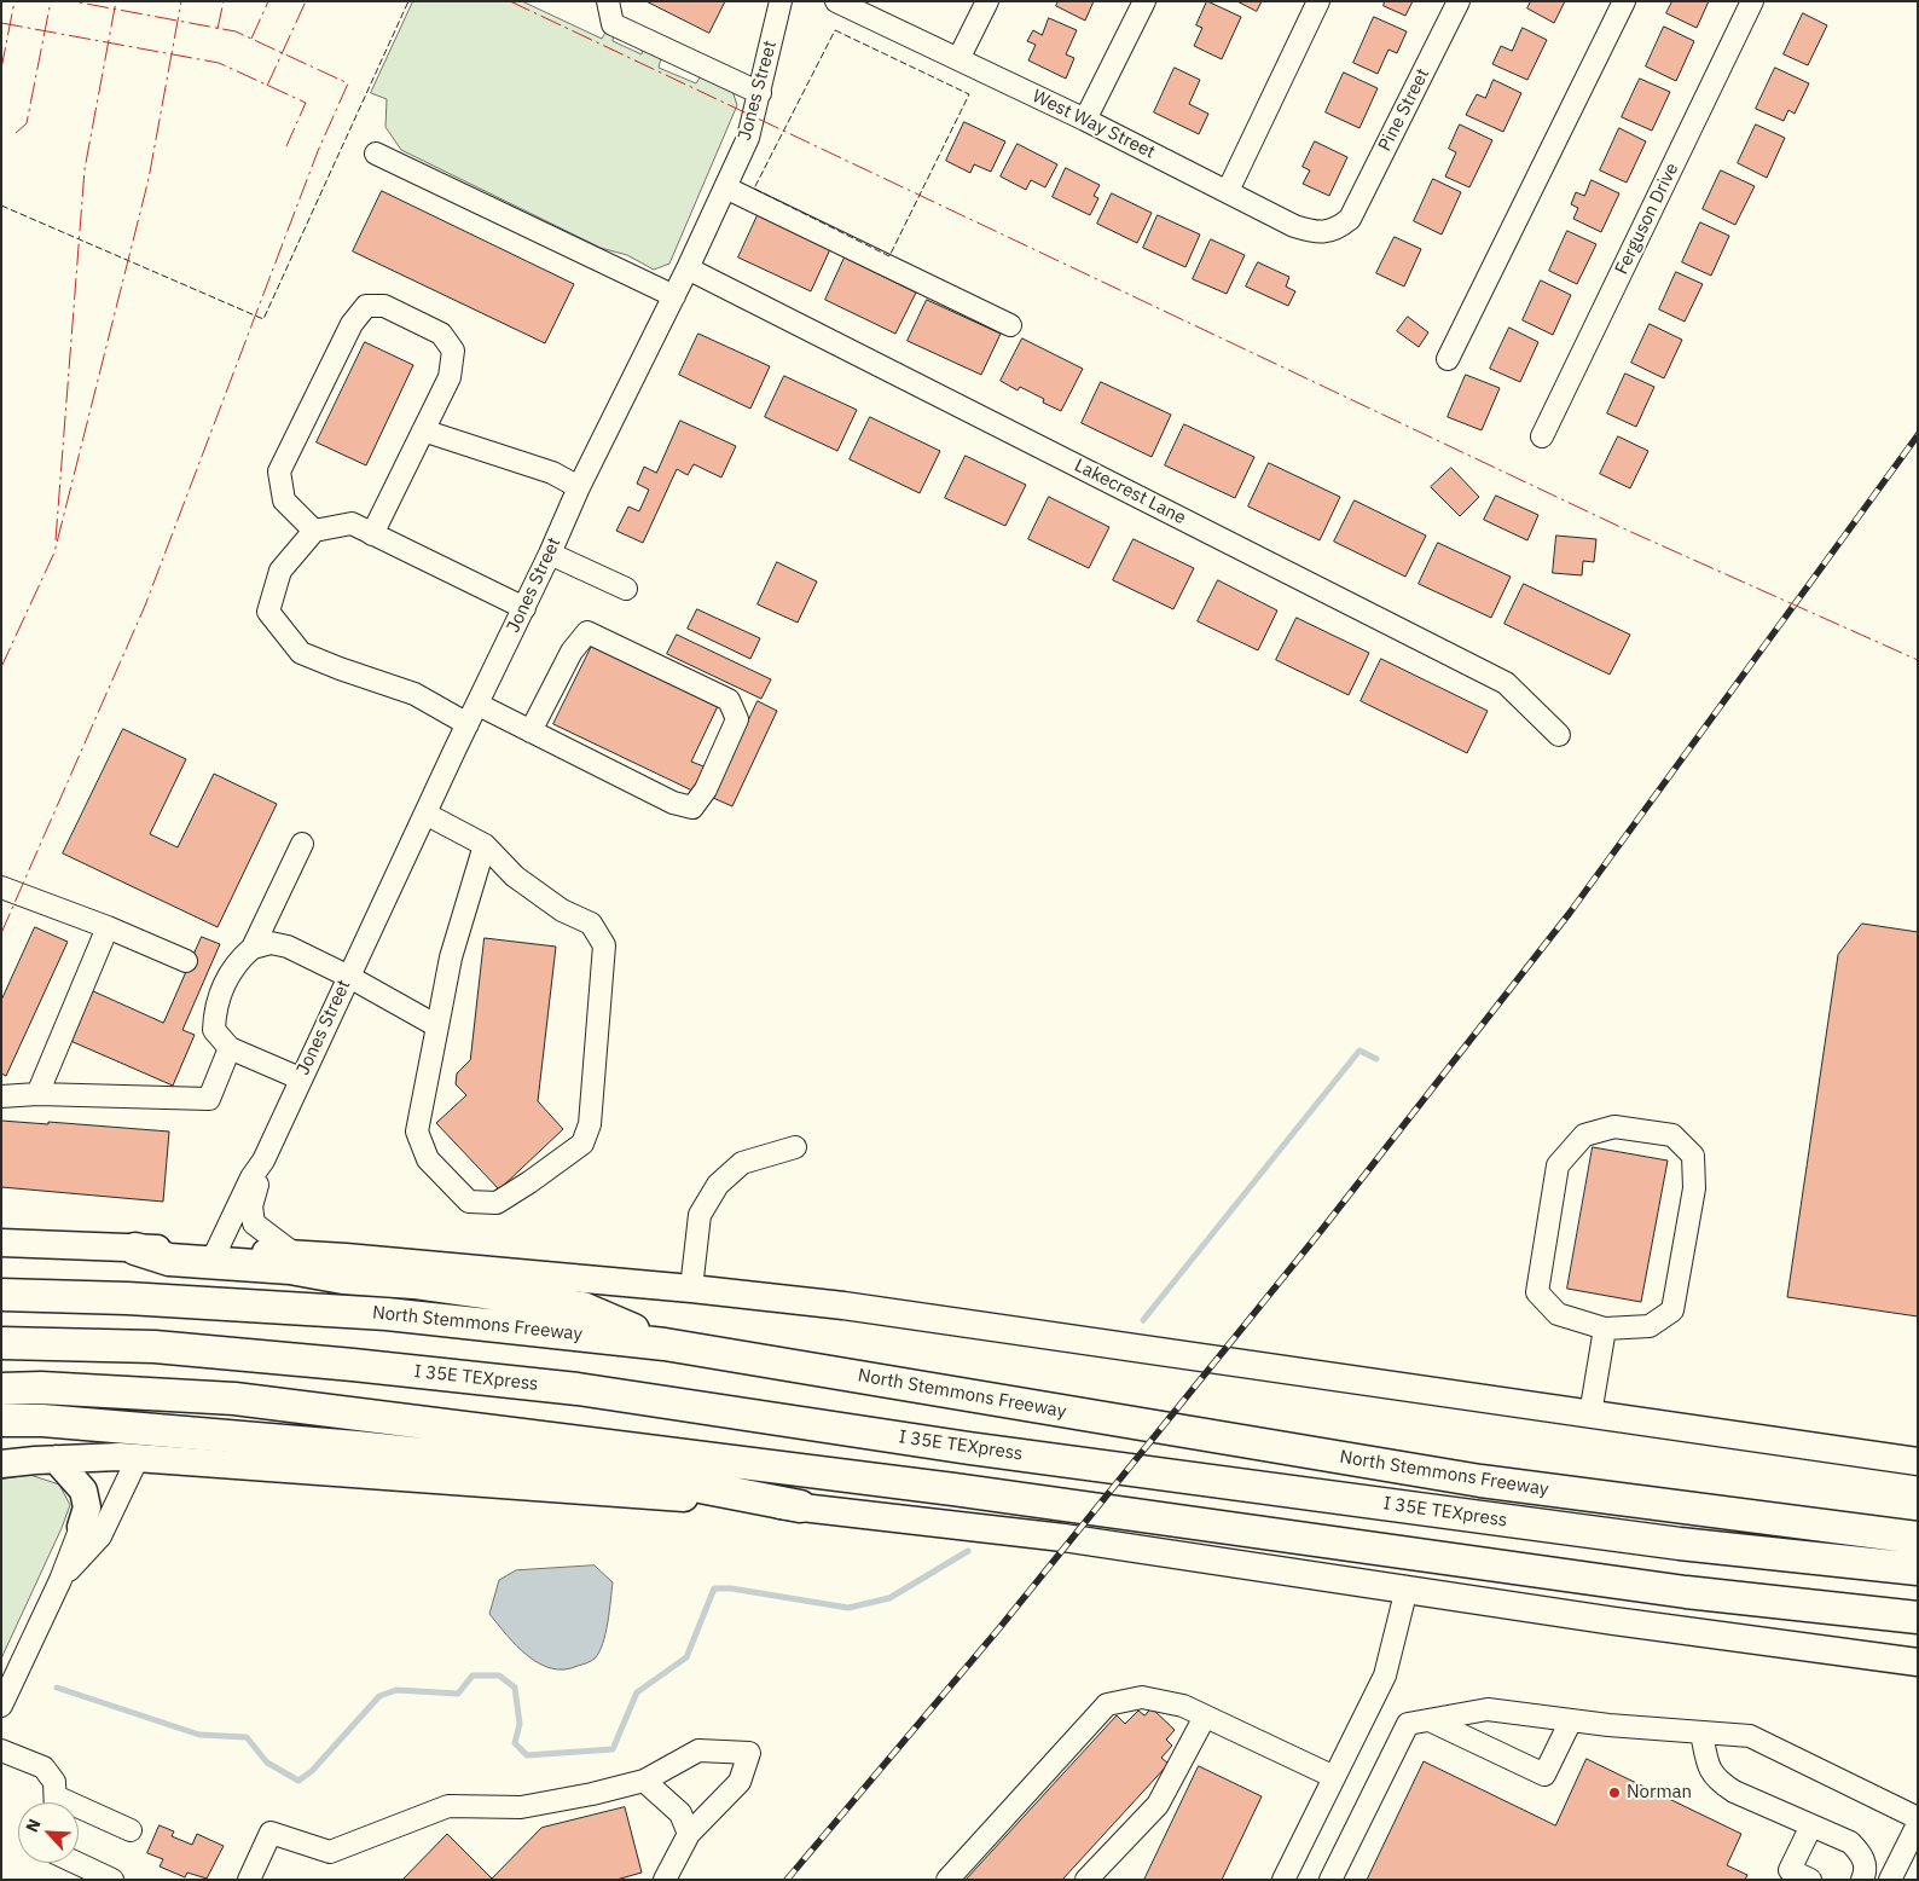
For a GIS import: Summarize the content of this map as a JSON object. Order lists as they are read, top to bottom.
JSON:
{
  "streets": {
    "highway": ["North Stemmons Freeway", "I 35E TEXpress"],
    "street": [
      "Jones Street",
      "Pine Street",
      "West Way Street",
      "Ferguson Drive",
      "Lakecrest Lane"
    ]
  },
  "crossings": [
    ["Jones Street", "Lakecrest Lane"],
    ["Pine Street", "West Way Street"]
  ],
  "places": ["Norman"],
  "north": "top left"
}
